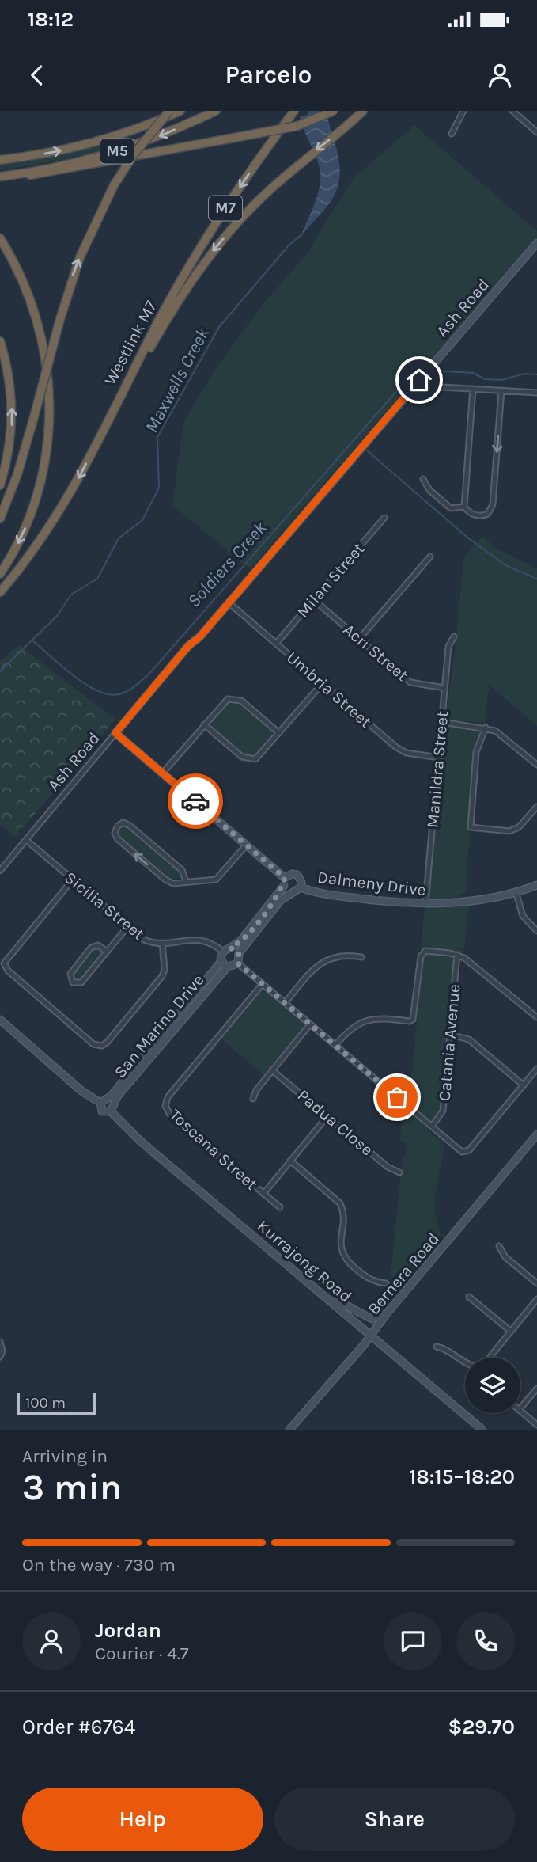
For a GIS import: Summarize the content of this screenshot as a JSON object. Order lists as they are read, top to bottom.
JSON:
{
  "streets": {
    "highway": ["M5", "M7", "Westlink M7"],
    "street": [
      "Ash Road",
      "Milan Street",
      "Acri Street",
      "Umbria Street",
      "Manildra Street",
      "Dalmeny Drive",
      "Sicilia Street",
      "San Marino Drive",
      "Catania Avenue",
      "Padua Close",
      "Toscana Street",
      "Kurrajong Road",
      "Bernera Road"
    ]
  },
  "crossings": [
    ["Ash Road", "Umbria Street"],
    ["Ash Road", "Sicilia Street"],
    ["Milan Street", "Acri Street"],
    ["Milan Street", "Umbria Street"],
    ["Acri Street", "Manildra Street"],
    ["Umbria Street", "Manildra Street"],
    ["Manildra Street", "Dalmeny Drive"],
    ["Sicilia Street", "San Marino Drive"],
    ["San Marino Drive", "Kurrajong Road"],
    ["Kurrajong Road", "Bernera Road"]
  ],
  "water": ["Maxwells Creek", "Soldiers Creek"],
  "scale_bar": "100 m",
  "page": {
    "status": "18:12",
    "header": "Parcelo",
    "scale": "100 m",
    "heading": ["3 min", "Arriving in", "18:15–18:20"],
    "panel": [
      "Jordan",
      "Courier · 4.7",
      "Order #6764",
      "$29.70"
    ],
    "bar": "On the way · 730 m",
    "buttons": ["Help", "Share"]
  }
}
